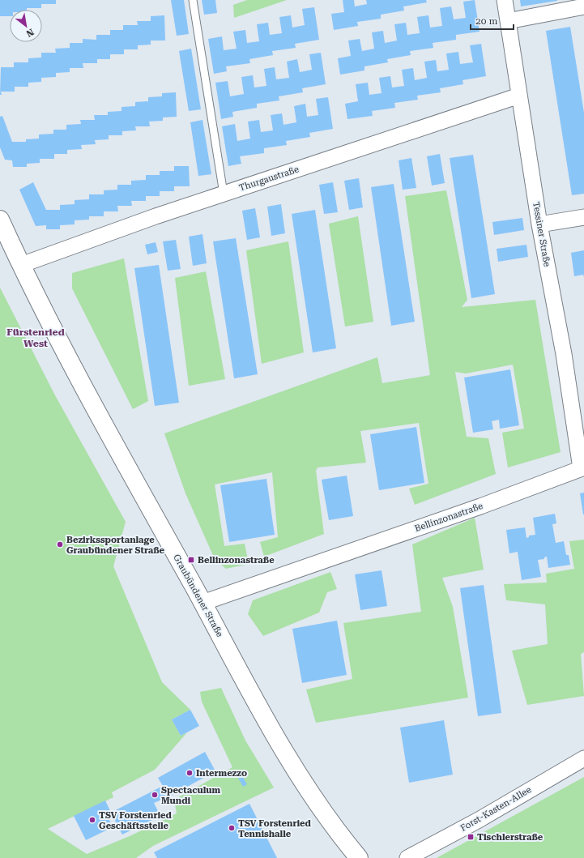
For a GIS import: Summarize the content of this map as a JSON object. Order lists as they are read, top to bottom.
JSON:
{
  "streets": {
    "street": [
      "Thurgaustraße",
      "Tessiner Straße",
      "Bellinzonastraße",
      "Graubündener Straße",
      "Forst-Kasten-Allee"
    ]
  },
  "crossings": [
    ["Thurgaustraße", "Tessiner Straße"],
    ["Thurgaustraße", "Graubündener Straße"],
    ["Tessiner Straße", "Bellinzonastraße"],
    ["Bellinzonastraße", "Graubündener Straße"]
  ],
  "districts": ["Fürstenried West"],
  "places": {
    "other": [
      "Bezirkssportanlage Graubündener Straße",
      "Intermezzo",
      "Spectaculum Mundi",
      "TSV Forstenried Geschäftsstelle",
      "TSV Forstenried Tennishalle"
    ],
    "transit": ["Bellinzonastraße", "Tischlerstraße"]
  },
  "scale_bar": "20 m",
  "north": "bottom right"
}
